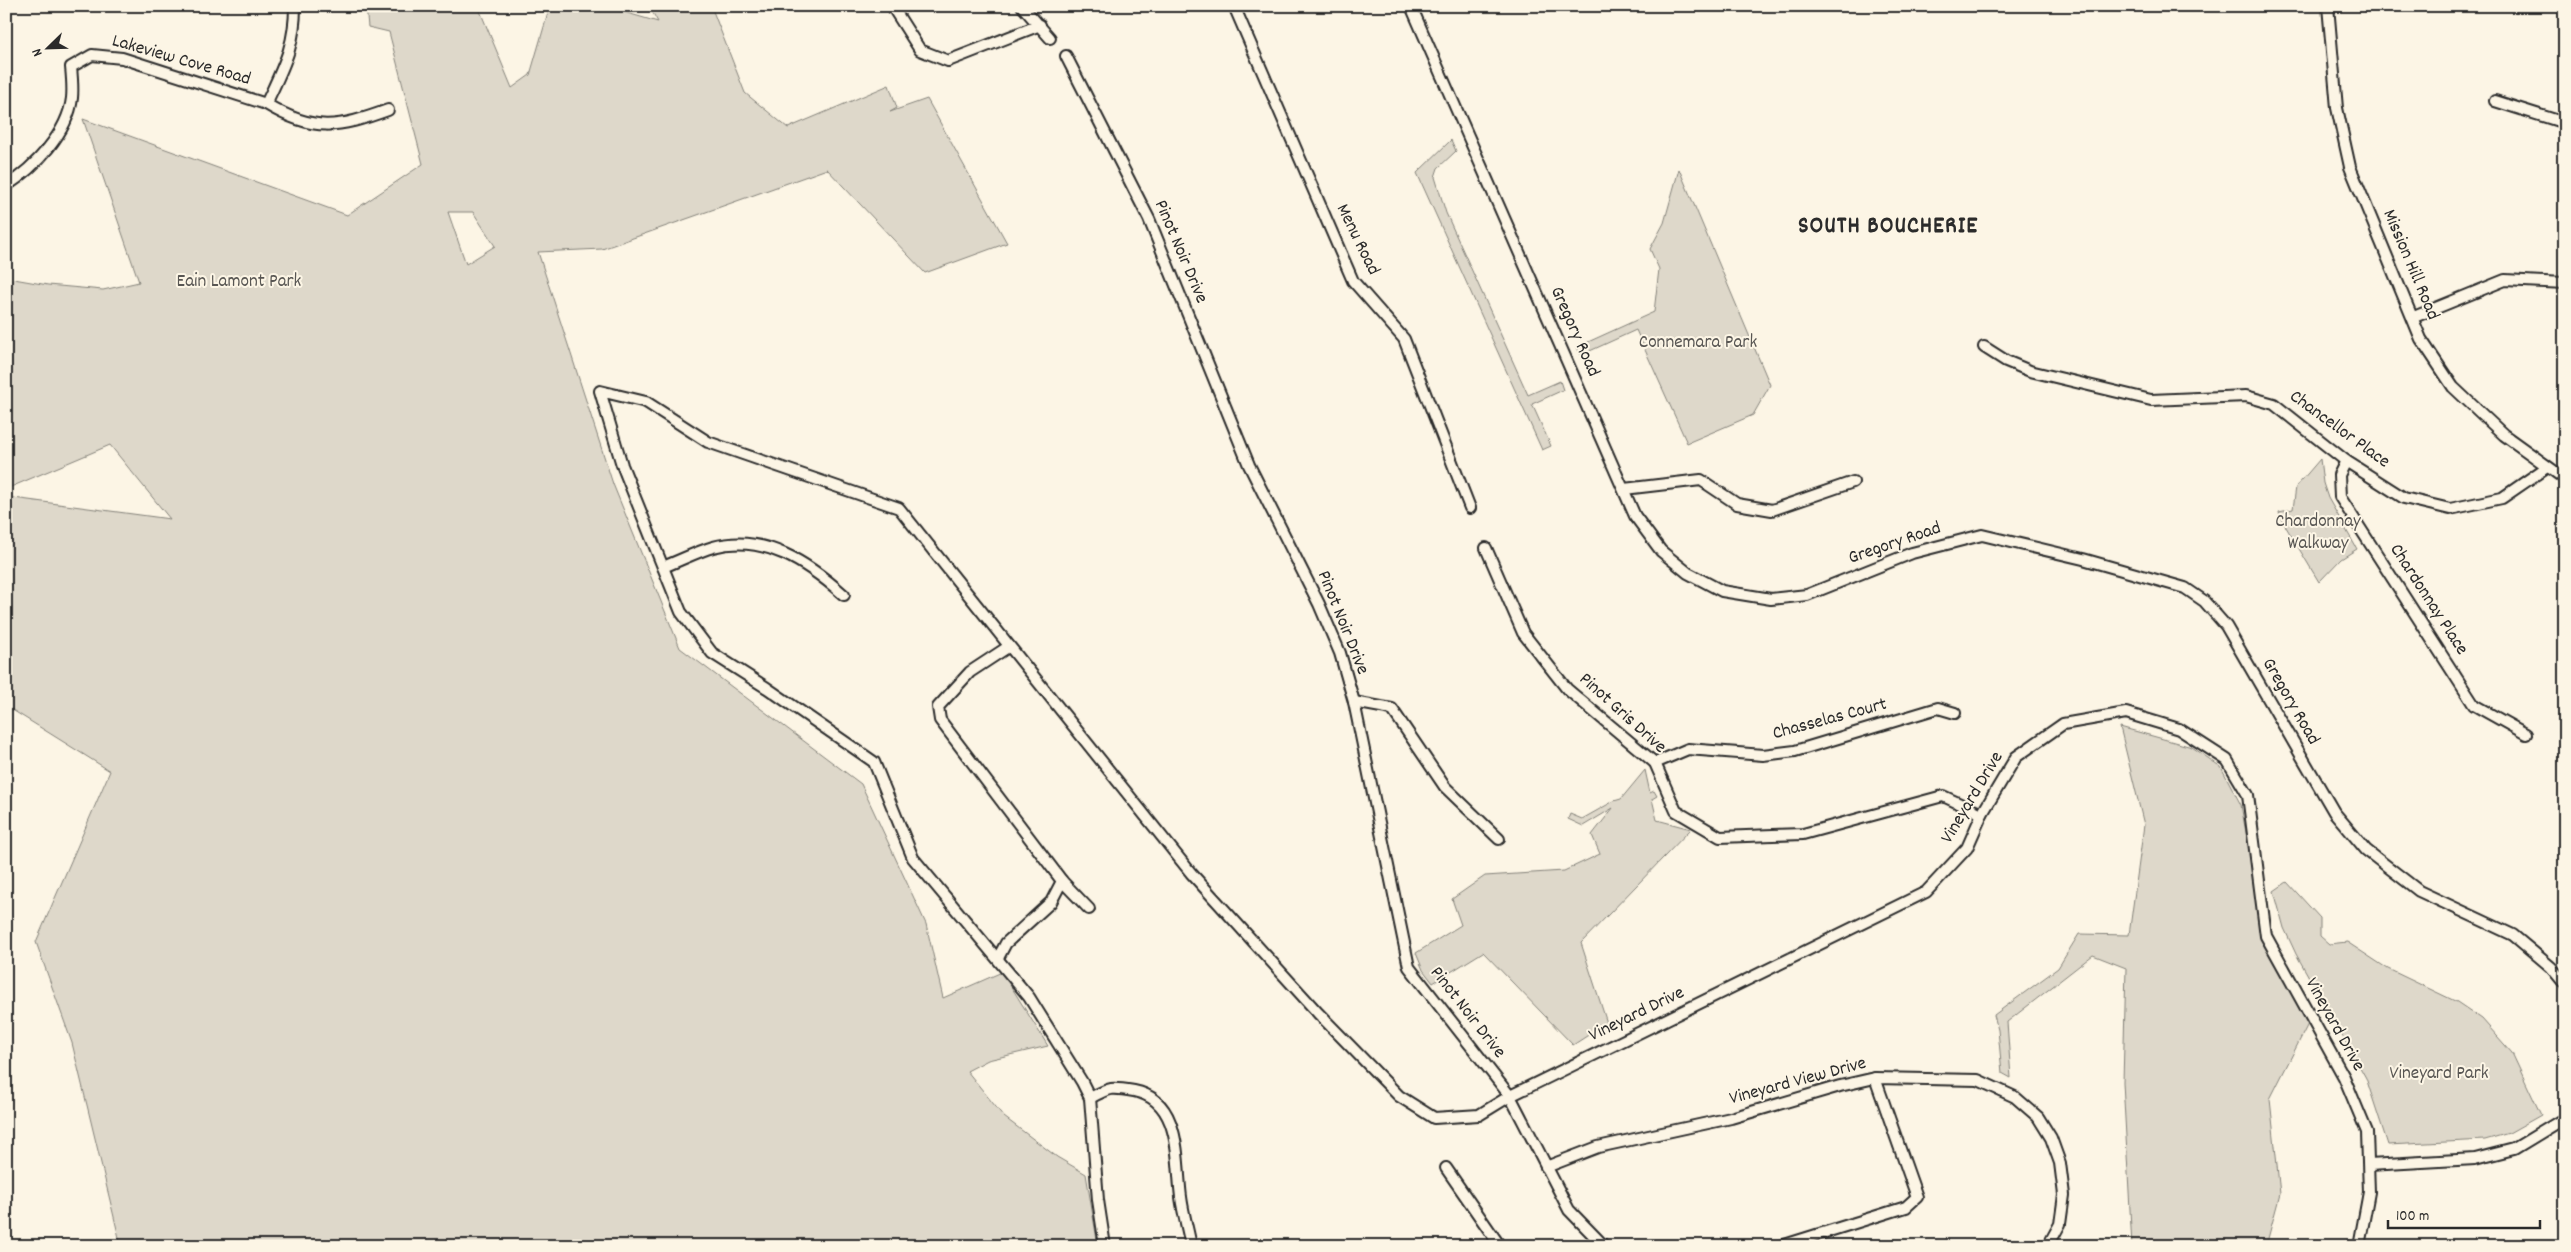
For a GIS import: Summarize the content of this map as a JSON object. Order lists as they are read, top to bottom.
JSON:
{
  "streets": {
    "street": [
      "Lakeview Cove Road",
      "Menu Road",
      "Pinot Noir Drive",
      "Mission Hill Road",
      "Gregory Road",
      "Chancellor Place",
      "Chardonnay Place",
      "Pinot Gris Drive",
      "Chasselas Court",
      "Vineyard Drive",
      "Vineyard View Drive"
    ]
  },
  "crossings": [
    ["Pinot Noir Drive", "Vineyard Drive"],
    ["Pinot Noir Drive", "Vineyard View Drive"],
    ["Mission Hill Road", "Chancellor Place"],
    ["Chancellor Place", "Chardonnay Place"],
    ["Pinot Gris Drive", "Chasselas Court"],
    ["Pinot Gris Drive", "Vineyard Drive"]
  ],
  "districts": ["SOUTH BOUCHERIE"],
  "parks": [
    "Eain Lamont Park",
    "Connemara Park",
    "Chardonnay Walkway",
    "Vineyard Park"
  ],
  "scale_bar": "100 m",
  "north": "bottom left"
}
